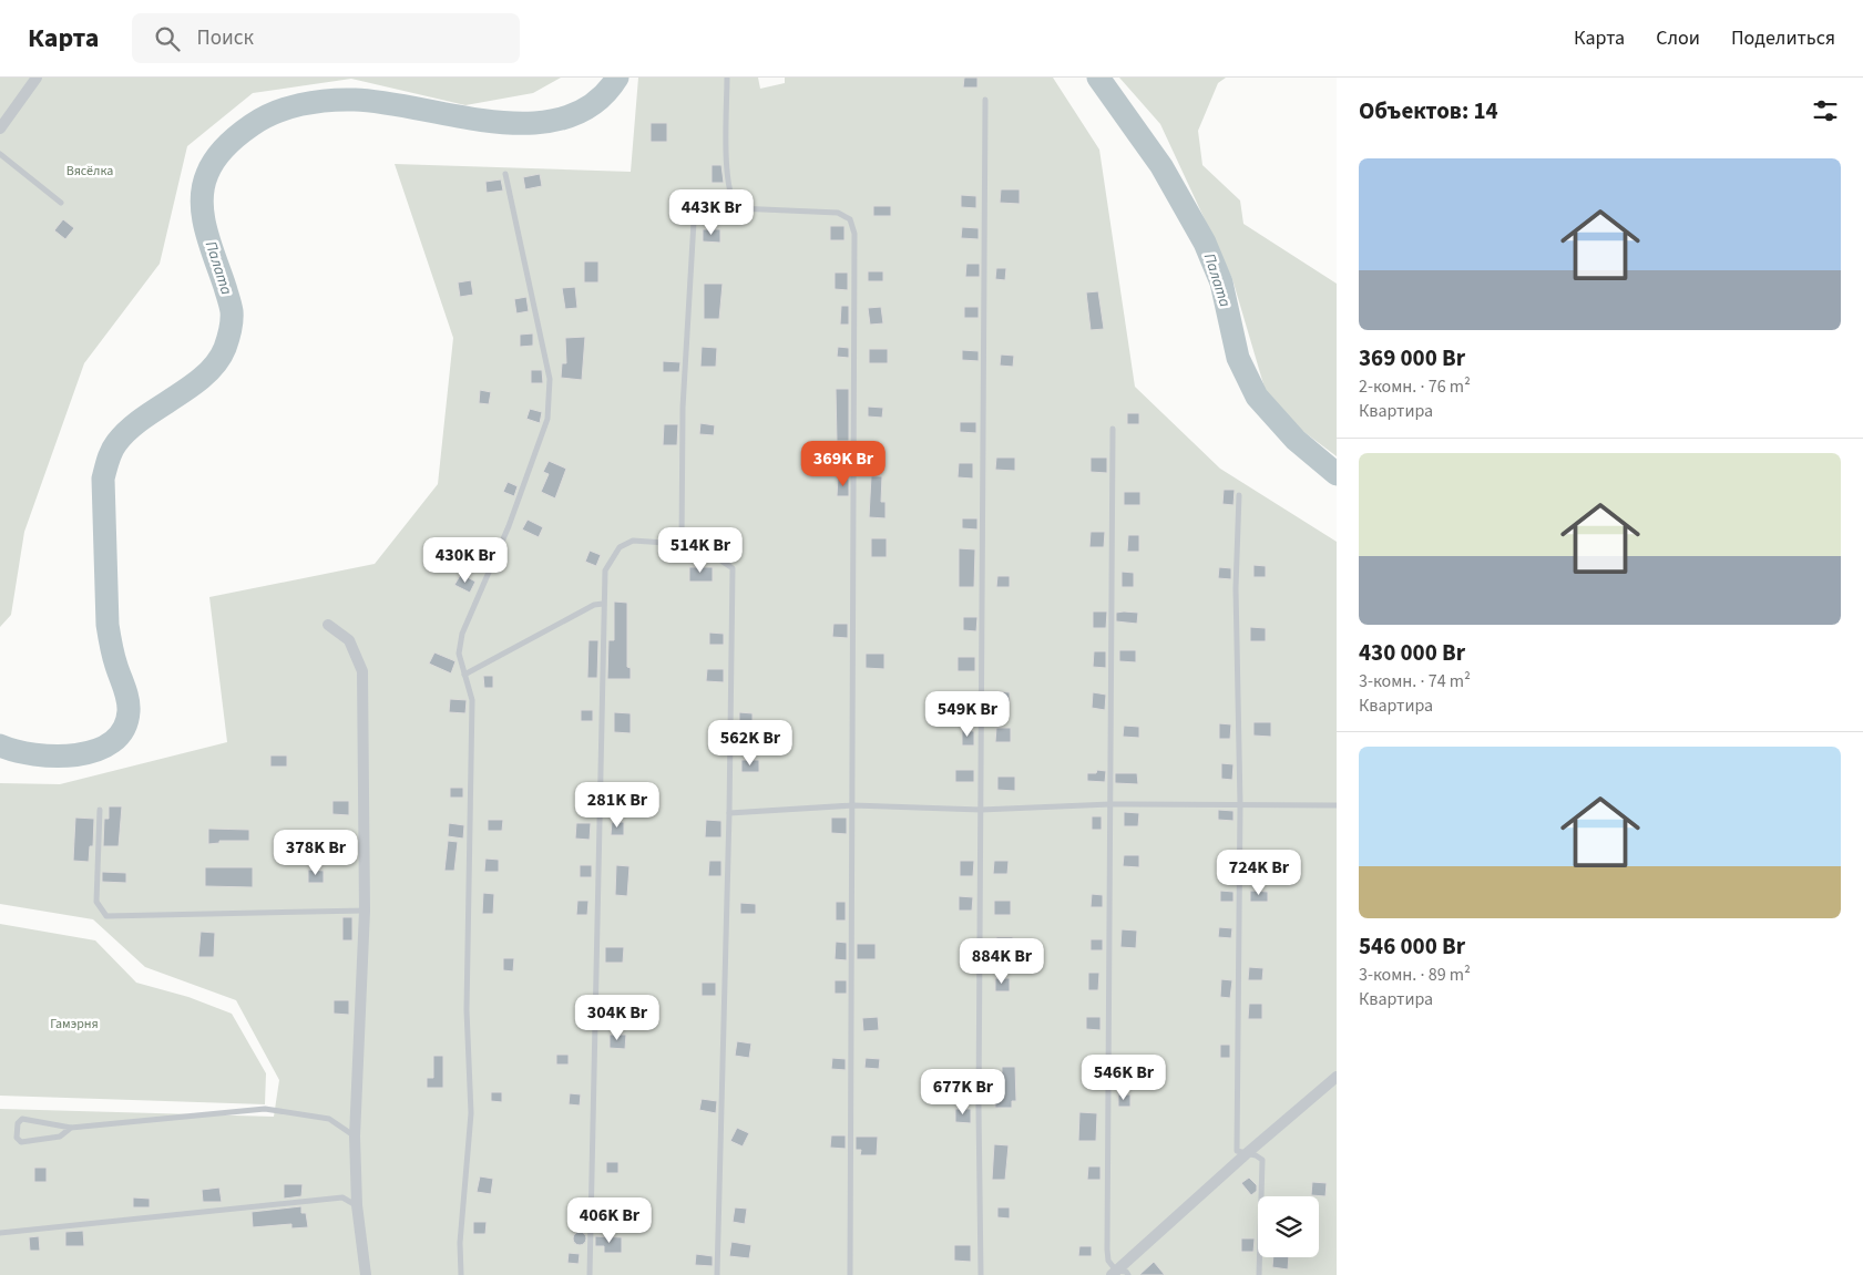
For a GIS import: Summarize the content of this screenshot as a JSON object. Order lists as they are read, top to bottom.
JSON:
{
  "water": ["Палата"],
  "parks": ["Вясёлка", "Гамэрня"],
  "page": {
    "header": "Карта",
    "search": "Поиск",
    "nav": ["Карта", "Слои", "Поделиться"],
    "heading": "Объектов: 14",
    "list": [
      {
        "name": "369 000 Br",
        "note": "2-комн. · 76 m² · Квартира"
      },
      {
        "name": "430 000 Br",
        "note": "3-комн. · 74 m² · Квартира"
      },
      {
        "name": "546 000 Br",
        "note": "3-комн. · 89 m² · Квартира"
      }
    ],
    "price": [
      "443K Br",
      "369K Br",
      "514K Br",
      "430K Br",
      "549K Br",
      "562K Br",
      "281K Br",
      "378K Br",
      "724K Br",
      "884K Br",
      "304K Br",
      "546K Br",
      "677K Br",
      "406K Br"
    ]
  }
}
